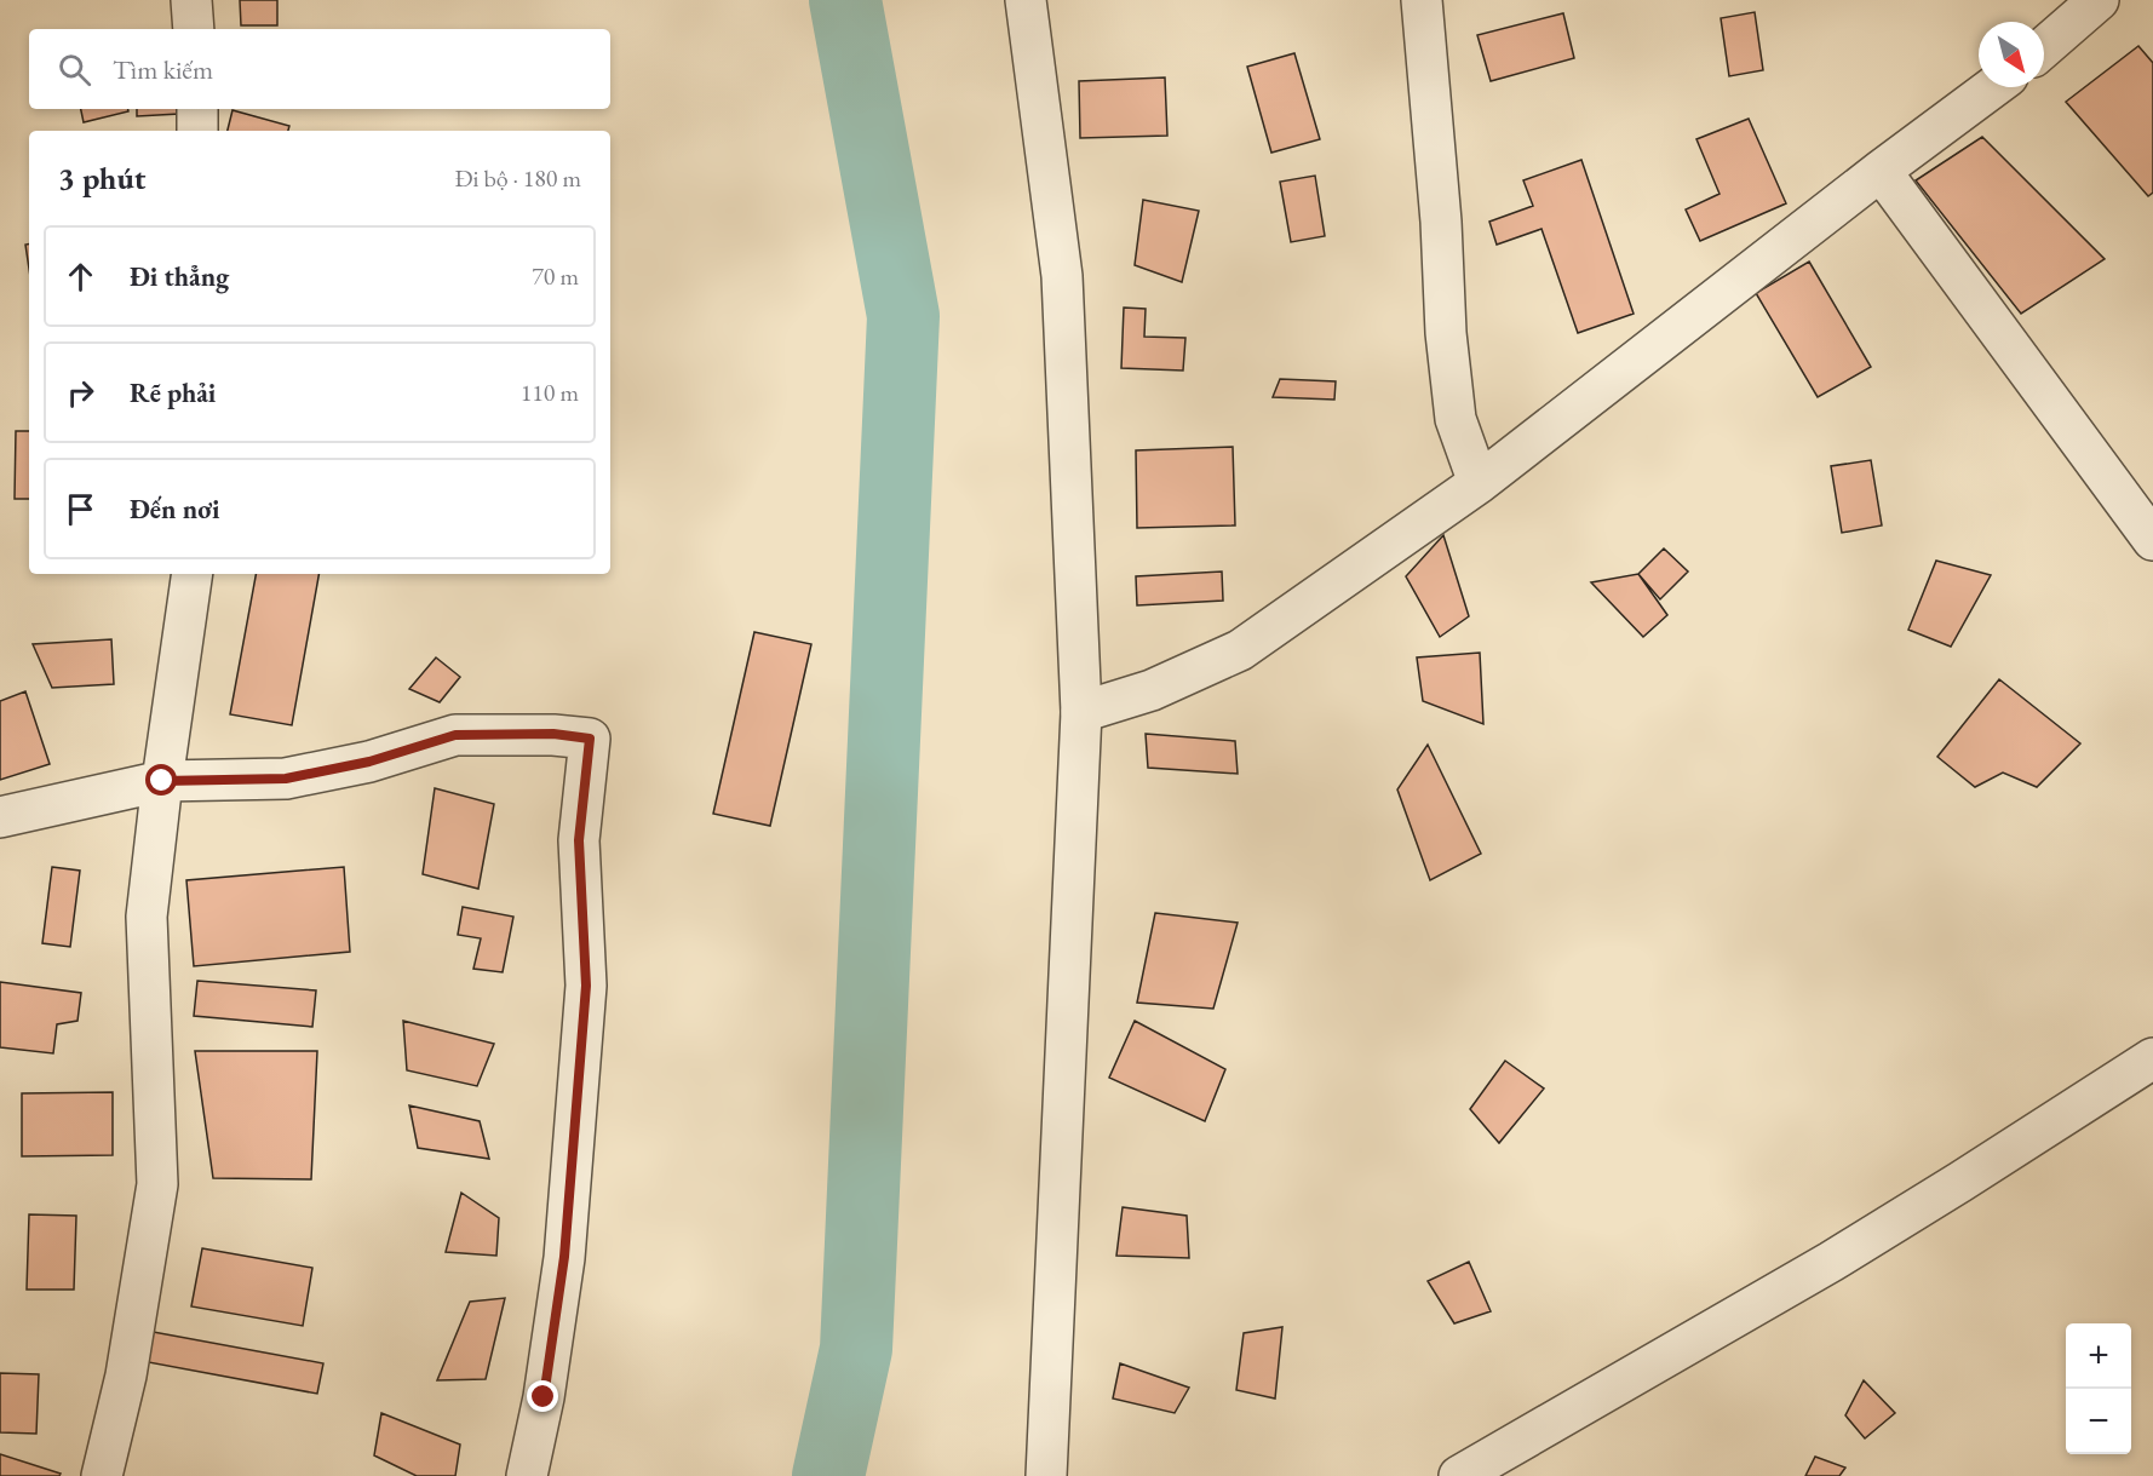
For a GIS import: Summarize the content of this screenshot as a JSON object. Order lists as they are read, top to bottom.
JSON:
{
  "north": "bottom right",
  "page": {
    "search": "Tìm kiếm",
    "heading": ["3 phút", "Đi bộ · 180 m"],
    "list": [
      ["Đi thẳng", "70 m"],
      ["Rẽ phải", "110 m"],
      "Đến nơi"
    ],
    "map_buttons": ["+", "−"]
  }
}
